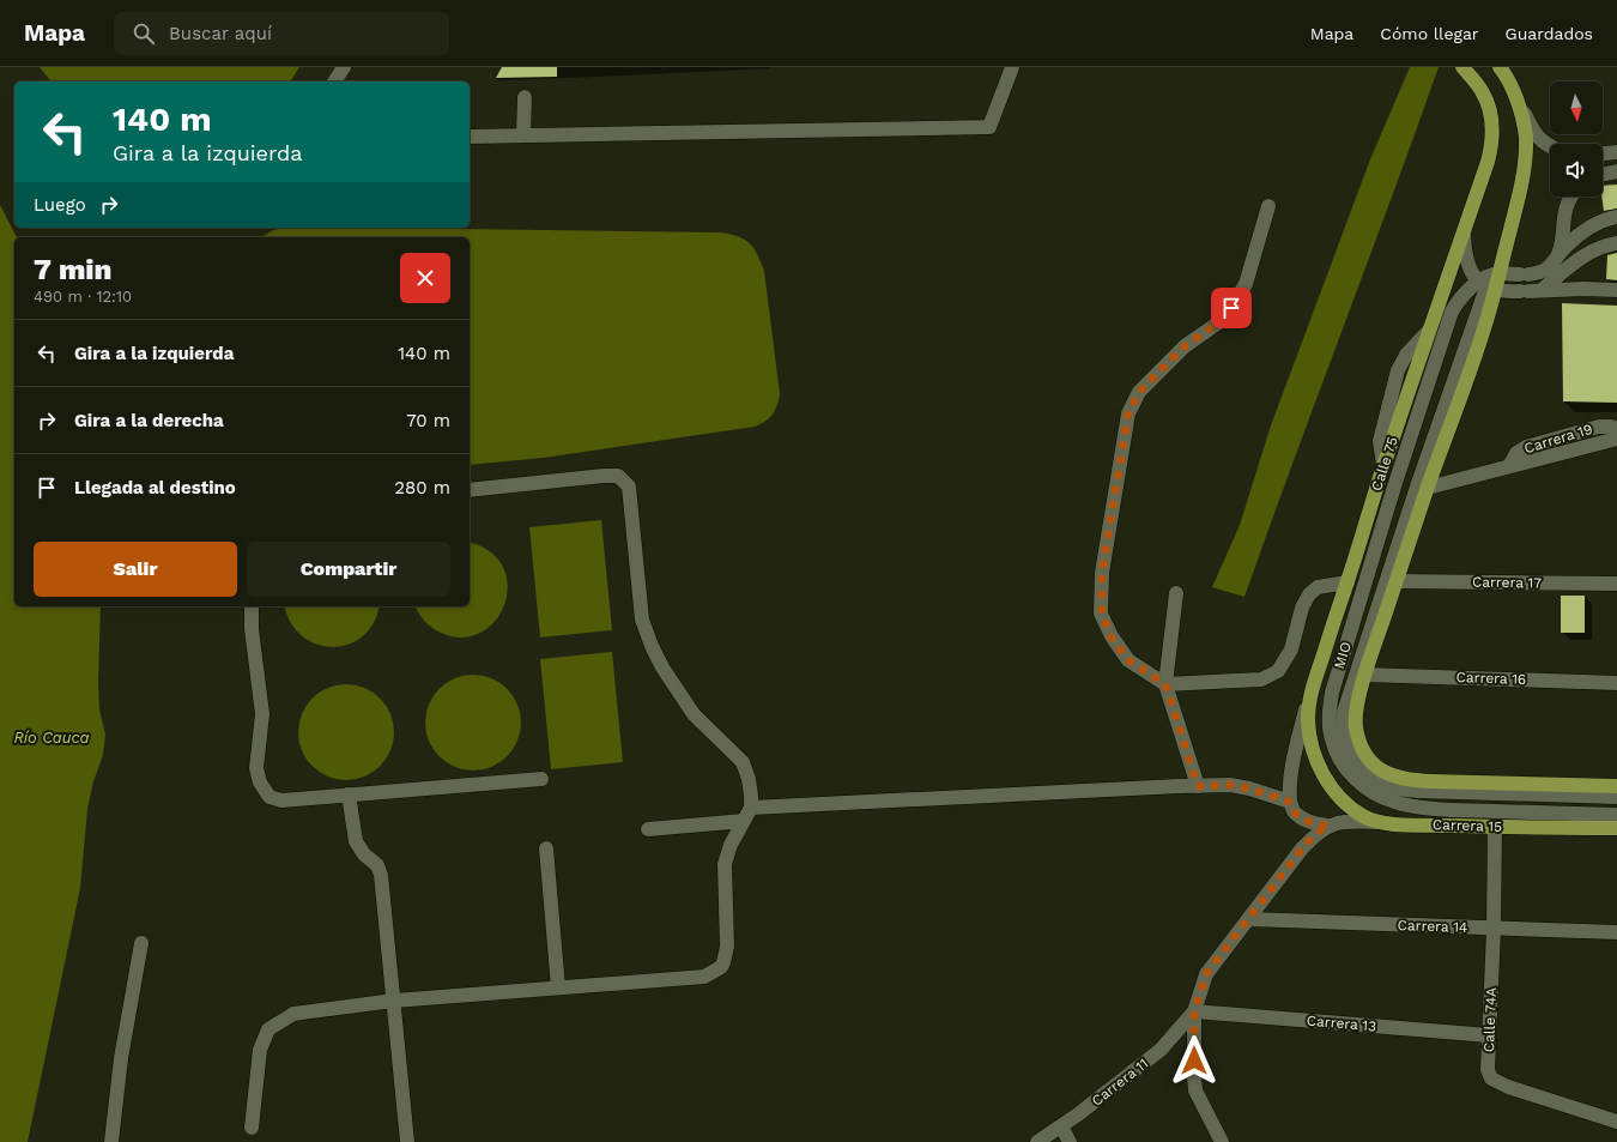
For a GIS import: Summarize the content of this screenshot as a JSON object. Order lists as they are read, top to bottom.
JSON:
{
  "streets": {
    "main road": ["Calle 75", "Carrera 15"],
    "street": [
      "Carrera 19",
      "Carrera 17",
      "MIO",
      "Carrera 16",
      "Carrera 14",
      "Calle 74A",
      "Carrera 13",
      "Carrera 11"
    ]
  },
  "crossings": [
    ["Calle 75", "Carrera 15"],
    ["Carrera 15", "Calle 74A"],
    ["Carrera 14", "Calle 74A"],
    ["Calle 74A", "Carrera 13"],
    ["Carrera 13", "Carrera 11"]
  ],
  "water": ["Río Cauca"],
  "north": "bottom",
  "page": {
    "header": "Mapa",
    "search": "Buscar aquí",
    "nav": ["Mapa", "Cómo llegar", "Guardados"],
    "turn": ["140 m", "Gira a la izquierda"],
    "then": "Luego",
    "heading": ["7 min", "490 m · 12:10"],
    "list": [
      {
        "name": "Gira a la izquierda",
        "value": "140 m"
      },
      {
        "name": "Gira a la derecha",
        "value": "70 m"
      },
      {
        "name": "Llegada al destino",
        "value": "280 m"
      }
    ],
    "buttons": ["Salir", "Compartir"]
  }
}
